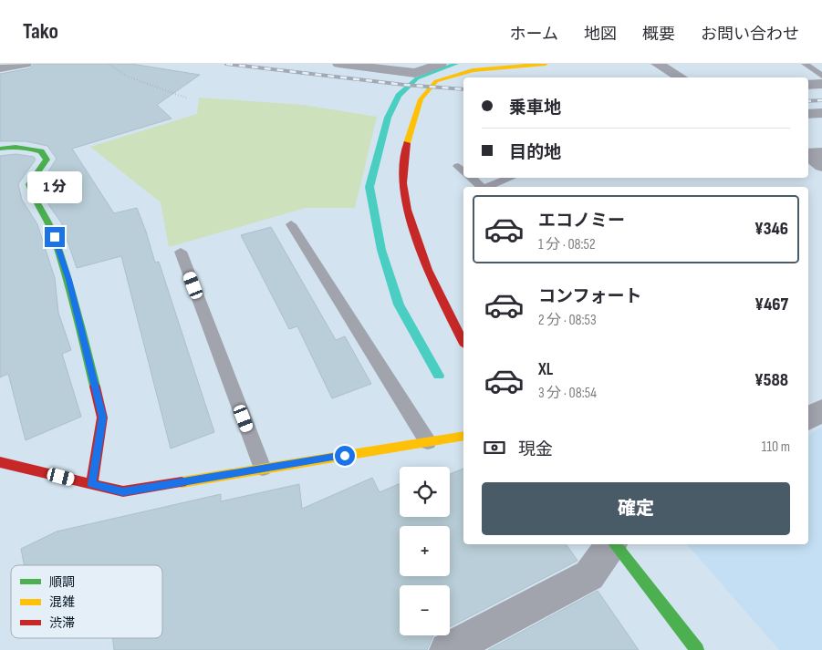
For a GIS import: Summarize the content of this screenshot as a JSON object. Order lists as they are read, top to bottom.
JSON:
{
  "legend": ["順調", "混雑", "渋滞"],
  "page": {
    "header": "Tako",
    "nav": [
      "ホーム",
      "地図",
      "概要",
      "お問い合わせ"
    ],
    "banner": ["乗車地", "目的地"],
    "bubble": "1 分",
    "list": [
      {
        "name": "エコノミー",
        "note": "1 分 · 08:52",
        "value": "¥346"
      },
      {
        "name": "コンフォート",
        "note": "2 分 · 08:53",
        "value": "¥467"
      },
      {
        "name": "XL",
        "note": "3 分 · 08:54",
        "value": "¥588"
      }
    ],
    "pay": ["現金", "110 m"],
    "map_buttons": ["+", "−"],
    "buttons": "確定"
  }
}
